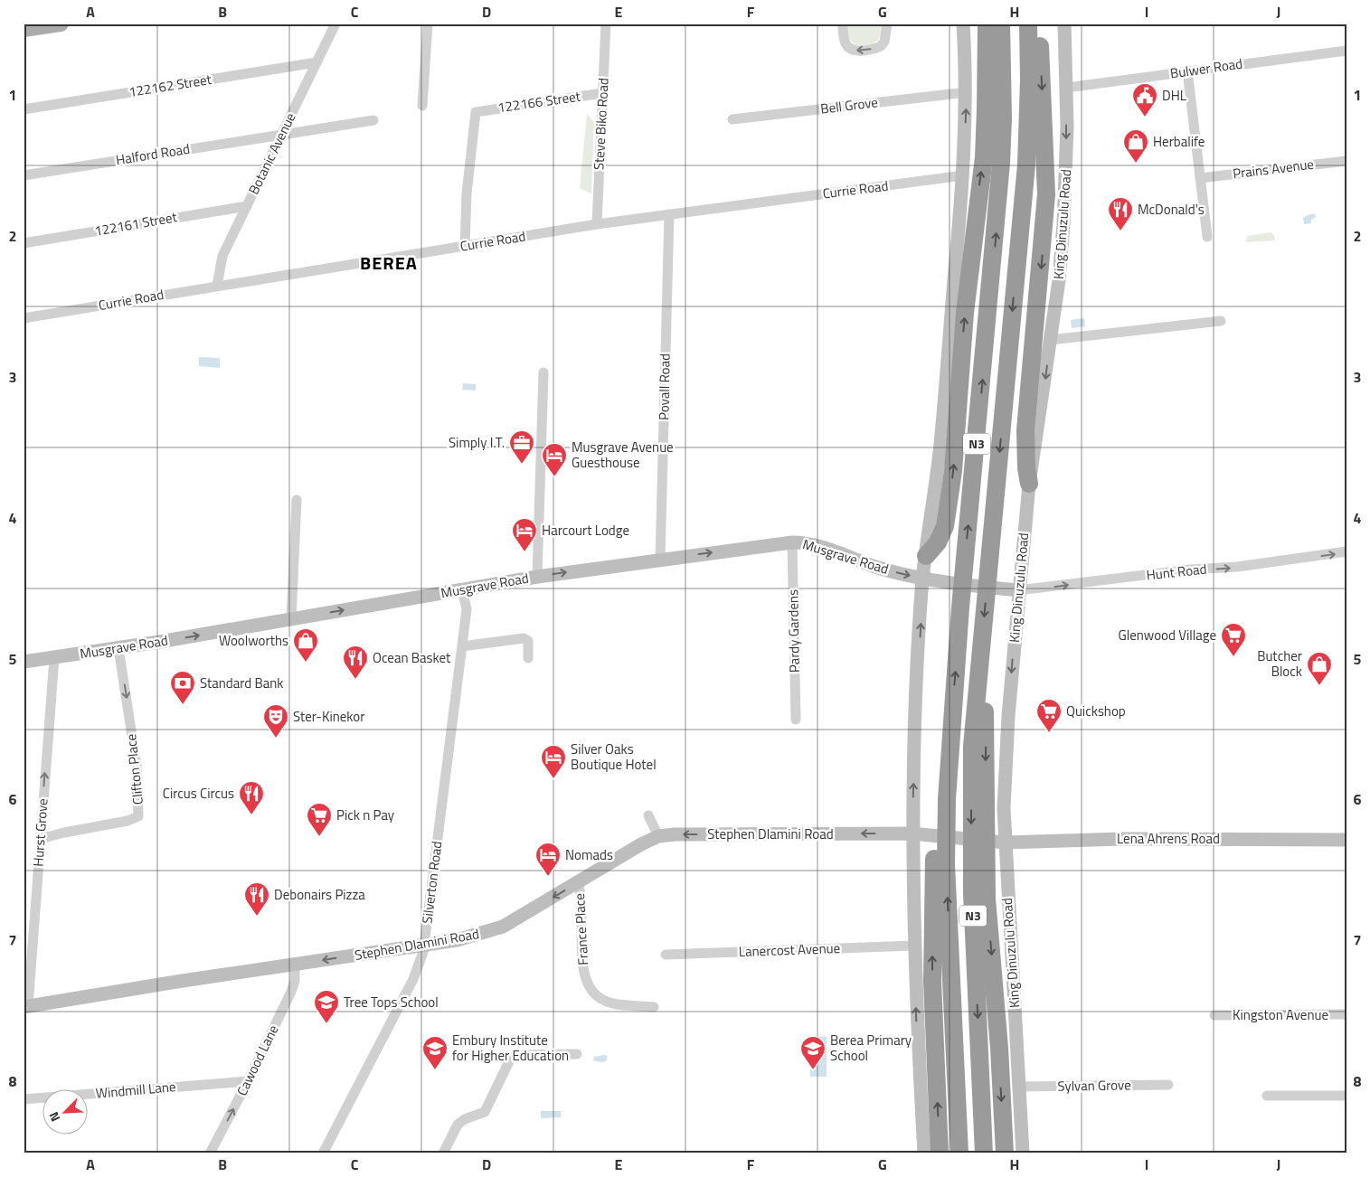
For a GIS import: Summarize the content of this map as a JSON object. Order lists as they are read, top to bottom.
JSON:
{
  "streets": {
    "highway": ["N3"],
    "main road": [
      "King Dinuzulu Road",
      "Musgrave Road",
      "Stephen Dlamini Road",
      "Lena Ahrens Road"
    ],
    "street": [
      "Bulwer Road",
      "122162 Street",
      "122166 Street",
      "Bell Grove",
      "Steve Biko Road",
      "Botanic Avenue",
      "Halford Road",
      "Prains Avenue",
      "Currie Road",
      "122161 Street",
      "Povall Road",
      "Hunt Road",
      "Pardy Gardens",
      "Clifton Place",
      "Hurst Grove",
      "Silverton Road",
      "France Place",
      "Lanercost Avenue",
      "Kingston Avenue",
      "Cawood Lane",
      "Sylvan Grove",
      "Windmill Lane"
    ]
  },
  "crossings": [
    ["Bulwer Road", "King Dinuzulu Road"],
    ["122162 Street", "Botanic Avenue"],
    ["122166 Street", "Steve Biko Road"],
    ["122166 Street", "Currie Road"],
    ["Steve Biko Road", "Currie Road"],
    ["Botanic Avenue", "Halford Road"],
    ["Botanic Avenue", "Currie Road"],
    ["Botanic Avenue", "122161 Street"],
    ["Currie Road", "Povall Road"],
    ["King Dinuzulu Road", "Musgrave Road"],
    ["King Dinuzulu Road", "Hunt Road"],
    ["King Dinuzulu Road", "Stephen Dlamini Road"],
    ["King Dinuzulu Road", "Lena Ahrens Road"],
    ["King Dinuzulu Road", "Sylvan Grove"],
    ["Povall Road", "Musgrave Road"],
    ["Musgrave Road", "Hunt Road"],
    ["Musgrave Road", "Pardy Gardens"],
    ["Musgrave Road", "Clifton Place"],
    ["Musgrave Road", "Hurst Grove"],
    ["Musgrave Road", "Silverton Road"],
    ["Clifton Place", "Hurst Grove"],
    ["Hurst Grove", "Stephen Dlamini Road"],
    ["Stephen Dlamini Road", "Lena Ahrens Road"],
    ["Stephen Dlamini Road", "Silverton Road"],
    ["Stephen Dlamini Road", "France Place"],
    ["Stephen Dlamini Road", "Cawood Lane"],
    ["Cawood Lane", "Windmill Lane"]
  ],
  "one_way": [
    "Musgrave Road",
    "Hunt Road",
    "Hurst Grove",
    "Stephen Dlamini Road",
    "Cawood Lane"
  ],
  "districts": ["BEREA"],
  "places": {
    "public building": ["DHL"],
    "shop": ["Herbalife", "Woolworths", "Butcher Block"],
    "restaurant": [
      "McDonald's",
      "Ocean Basket",
      "Circus Circus",
      "Debonairs Pizza"
    ],
    "office": ["Simply I.T."],
    "hotel": [
      "Musgrave Avenue Guesthouse",
      "Harcourt Lodge",
      "Silver Oaks Boutique Hotel",
      "Nomads"
    ],
    "supermarket": ["Glenwood Village", "Quickshop", "Pick n Pay"],
    "bank": ["Standard Bank"],
    "theatre": ["Ster-Kinekor"],
    "school or university": ["Tree Tops School", "Embury Institute for Higher Education", "Berea Primary School"]
  },
  "north": "bottom left",
  "grid": {
    "columns": [
      "A",
      "B",
      "C",
      "D",
      "E",
      "F",
      "G",
      "H",
      "I",
      "J"
    ],
    "rows": [
      "1",
      "2",
      "3",
      "4",
      "5",
      "6",
      "7",
      "8"
    ]
  }
}
